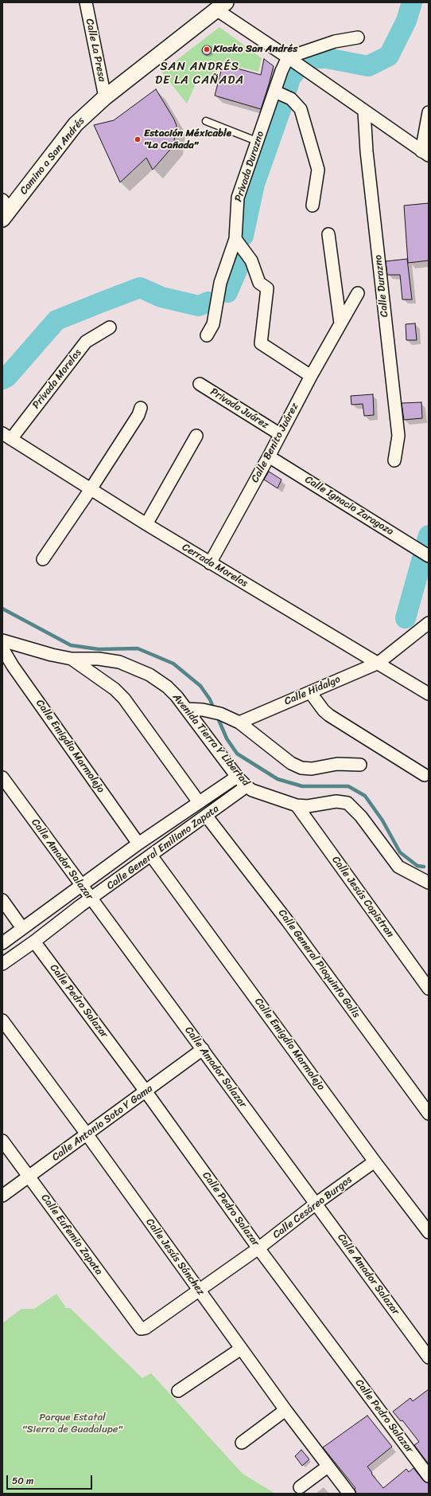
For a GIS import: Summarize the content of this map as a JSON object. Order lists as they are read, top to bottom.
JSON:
{
  "streets": {
    "street": [
      "Calle La Presa",
      "Camino a San Andrés",
      "Privada Durazno",
      "Calle Durazno",
      "Privada Morelos",
      "Privada Juárez",
      "Calle Benito Juárez",
      "Calle Ignacio Zaragoza",
      "Cerrada Morelos",
      "Calle Hidalgo",
      "Avenida Tierra Y Libertad",
      "Calle Emigdio Marmolejo",
      "Calle General Emiliano Zapata",
      "Calle Amador Salazar",
      "Calle Jesús Capistran",
      "Calle General Pioquinto Galis",
      "Calle Pedro Salazar",
      "Calle Antonio Soto Y Gama",
      "Calle Cesáreo Burgos",
      "Calle Eufemio Zapata",
      "Calle Jesús Sánchez"
    ]
  },
  "crossings": [
    ["Calle La Presa", "Camino a San Andrés"],
    ["Privada Morelos", "Cerrada Morelos"],
    ["Privada Juárez", "Calle Benito Juárez"],
    ["Calle Benito Juárez", "Calle Ignacio Zaragoza"],
    ["Calle Benito Juárez", "Cerrada Morelos"],
    ["Cerrada Morelos", "Calle Hidalgo"],
    ["Avenida Tierra Y Libertad", "Calle General Emiliano Zapata"],
    ["Avenida Tierra Y Libertad", "Calle Jesús Capistran"],
    ["Calle Emigdio Marmolejo", "Calle General Emiliano Zapata"],
    ["Calle Emigdio Marmolejo", "Calle Cesáreo Burgos"],
    ["Calle General Emiliano Zapata", "Calle Amador Salazar"],
    ["Calle General Emiliano Zapata", "Calle General Pioquinto Galis"],
    ["Calle General Emiliano Zapata", "Calle Pedro Salazar"],
    ["Calle Amador Salazar", "Calle Antonio Soto Y Gama"],
    ["Calle Amador Salazar", "Calle Cesáreo Burgos"],
    ["Calle Pedro Salazar", "Calle Antonio Soto Y Gama"],
    ["Calle Pedro Salazar", "Calle Cesáreo Burgos"],
    ["Calle Antonio Soto Y Gama", "Calle Eufemio Zapata"],
    ["Calle Antonio Soto Y Gama", "Calle Jesús Sánchez"],
    ["Calle Cesáreo Burgos", "Calle Eufemio Zapata"],
    ["Calle Cesáreo Burgos", "Calle Jesús Sánchez"]
  ],
  "districts": ["SAN ANDRÉS DE LA CAÑADA"],
  "parks": ["Parque Estatal \"Sierra de Guadalupe\""],
  "places": ["Kiosko San Andrés", "Estación Méxicable \"La Cañada\""],
  "scale_bar": "50 m"
}
